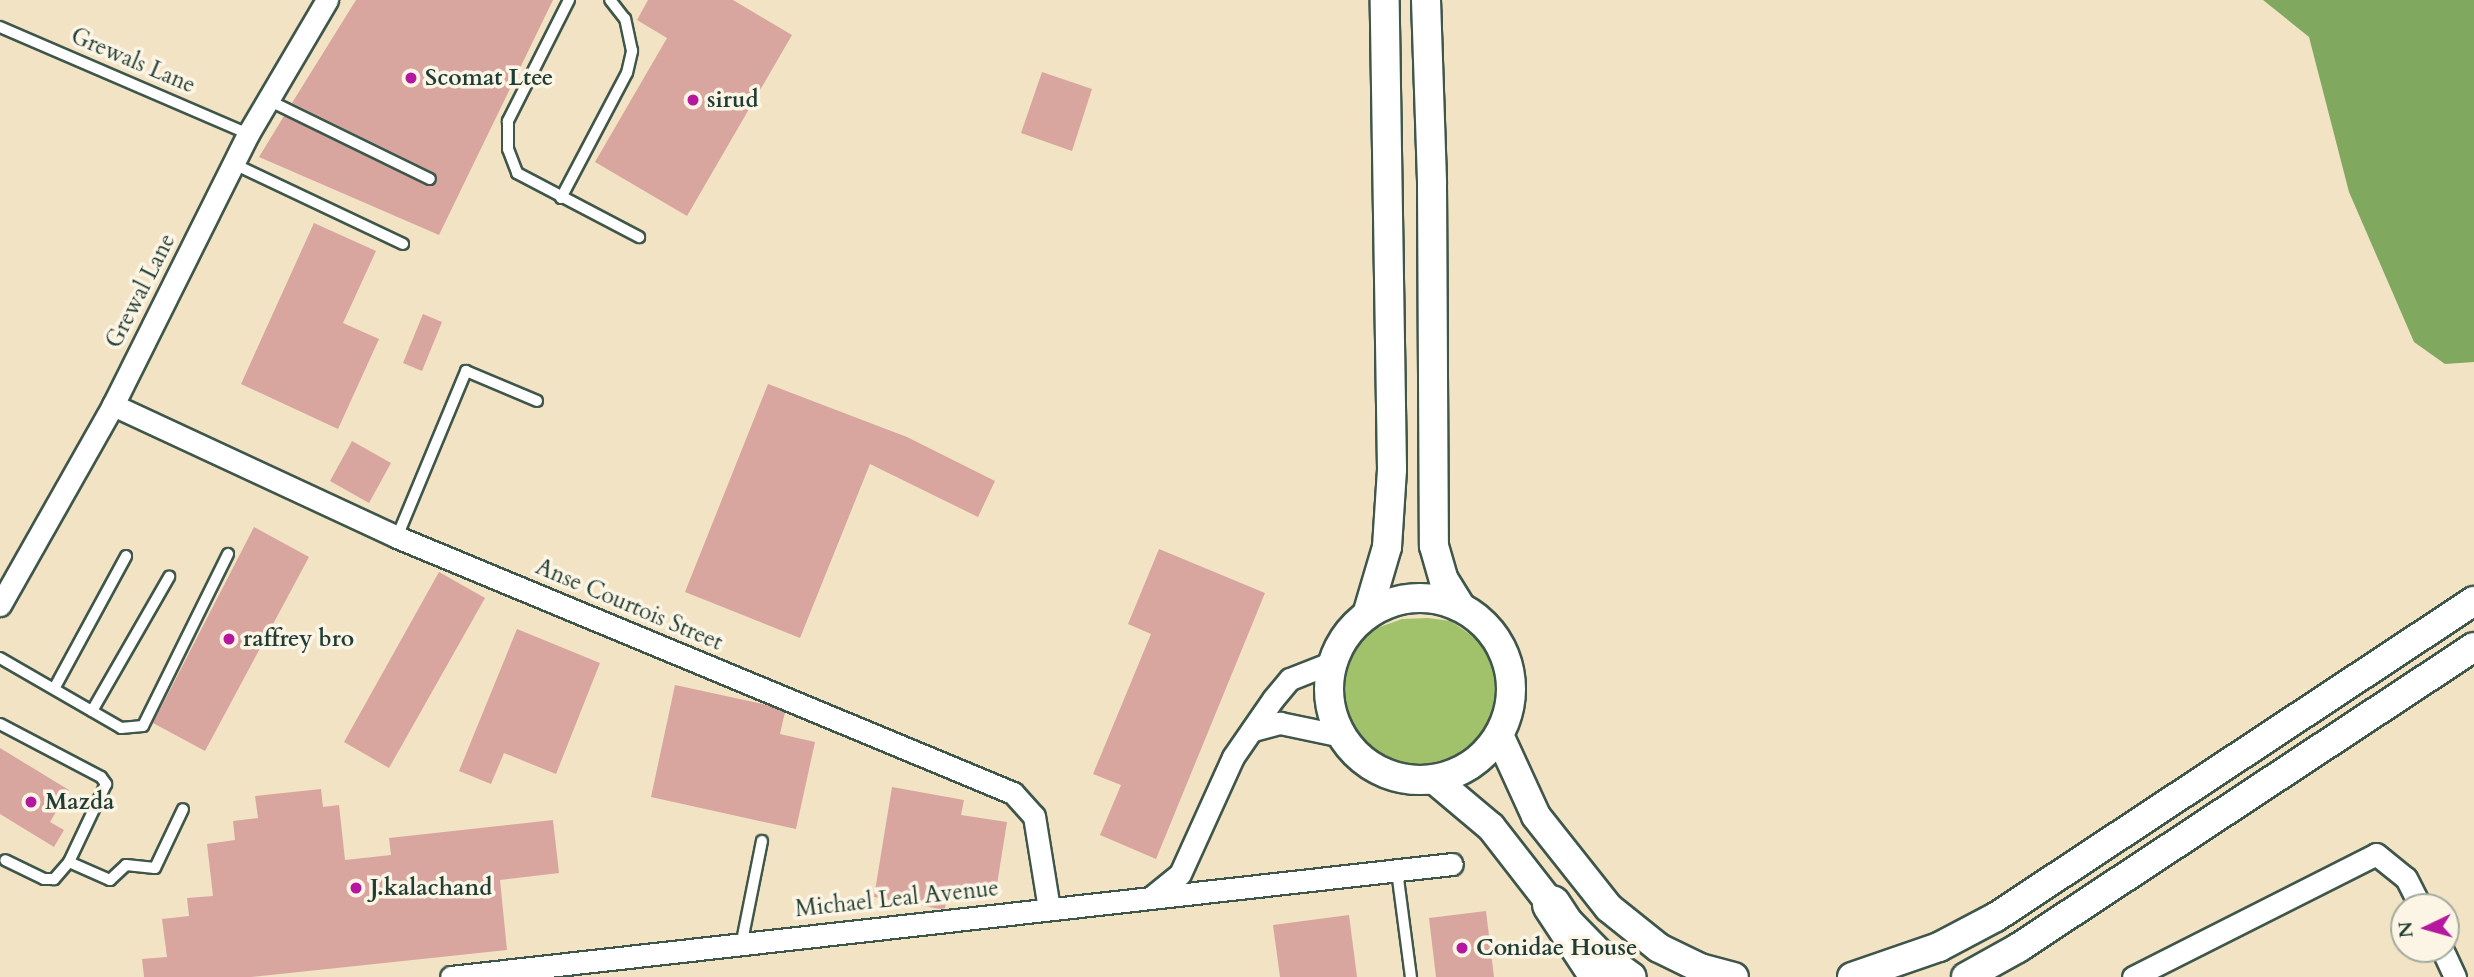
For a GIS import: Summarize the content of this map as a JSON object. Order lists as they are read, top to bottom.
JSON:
{
  "streets": {
    "street": ["Grewal Lane", "Anse Courtois Street", "Michael Leal Avenue"],
    "lane": ["Grewals Lane"]
  },
  "crossings": [
    ["Grewals Lane", "Grewal Lane"],
    ["Grewal Lane", "Anse Courtois Street"],
    ["Anse Courtois Street", "Michael Leal Avenue"]
  ],
  "places": [
    "Scomat Ltee",
    "sirud",
    "raffrey bro",
    "Mazda",
    "J.kalachand",
    "Conidae House"
  ],
  "north": "left"
}
